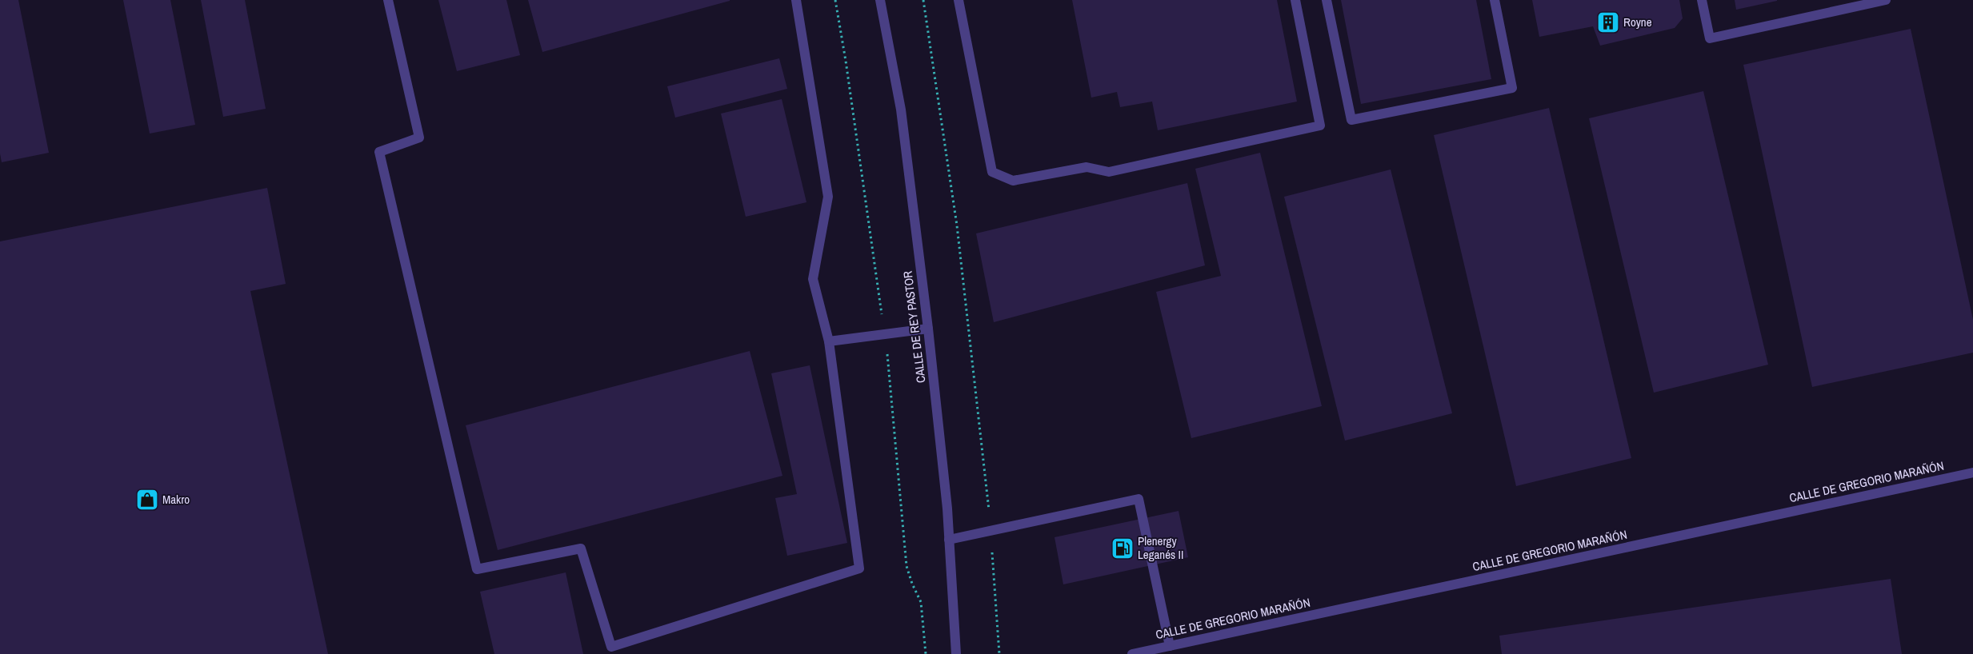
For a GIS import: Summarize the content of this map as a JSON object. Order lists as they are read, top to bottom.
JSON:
{
  "streets": {
    "street": ["CALLE DE REY PASTOR", "CALLE DE GREGORIO MARAÑÓN"]
  },
  "places": {
    "building": ["Royne"],
    "shop": ["Makro"],
    "fuel station": ["Plenergy Leganés II"]
  }
}
